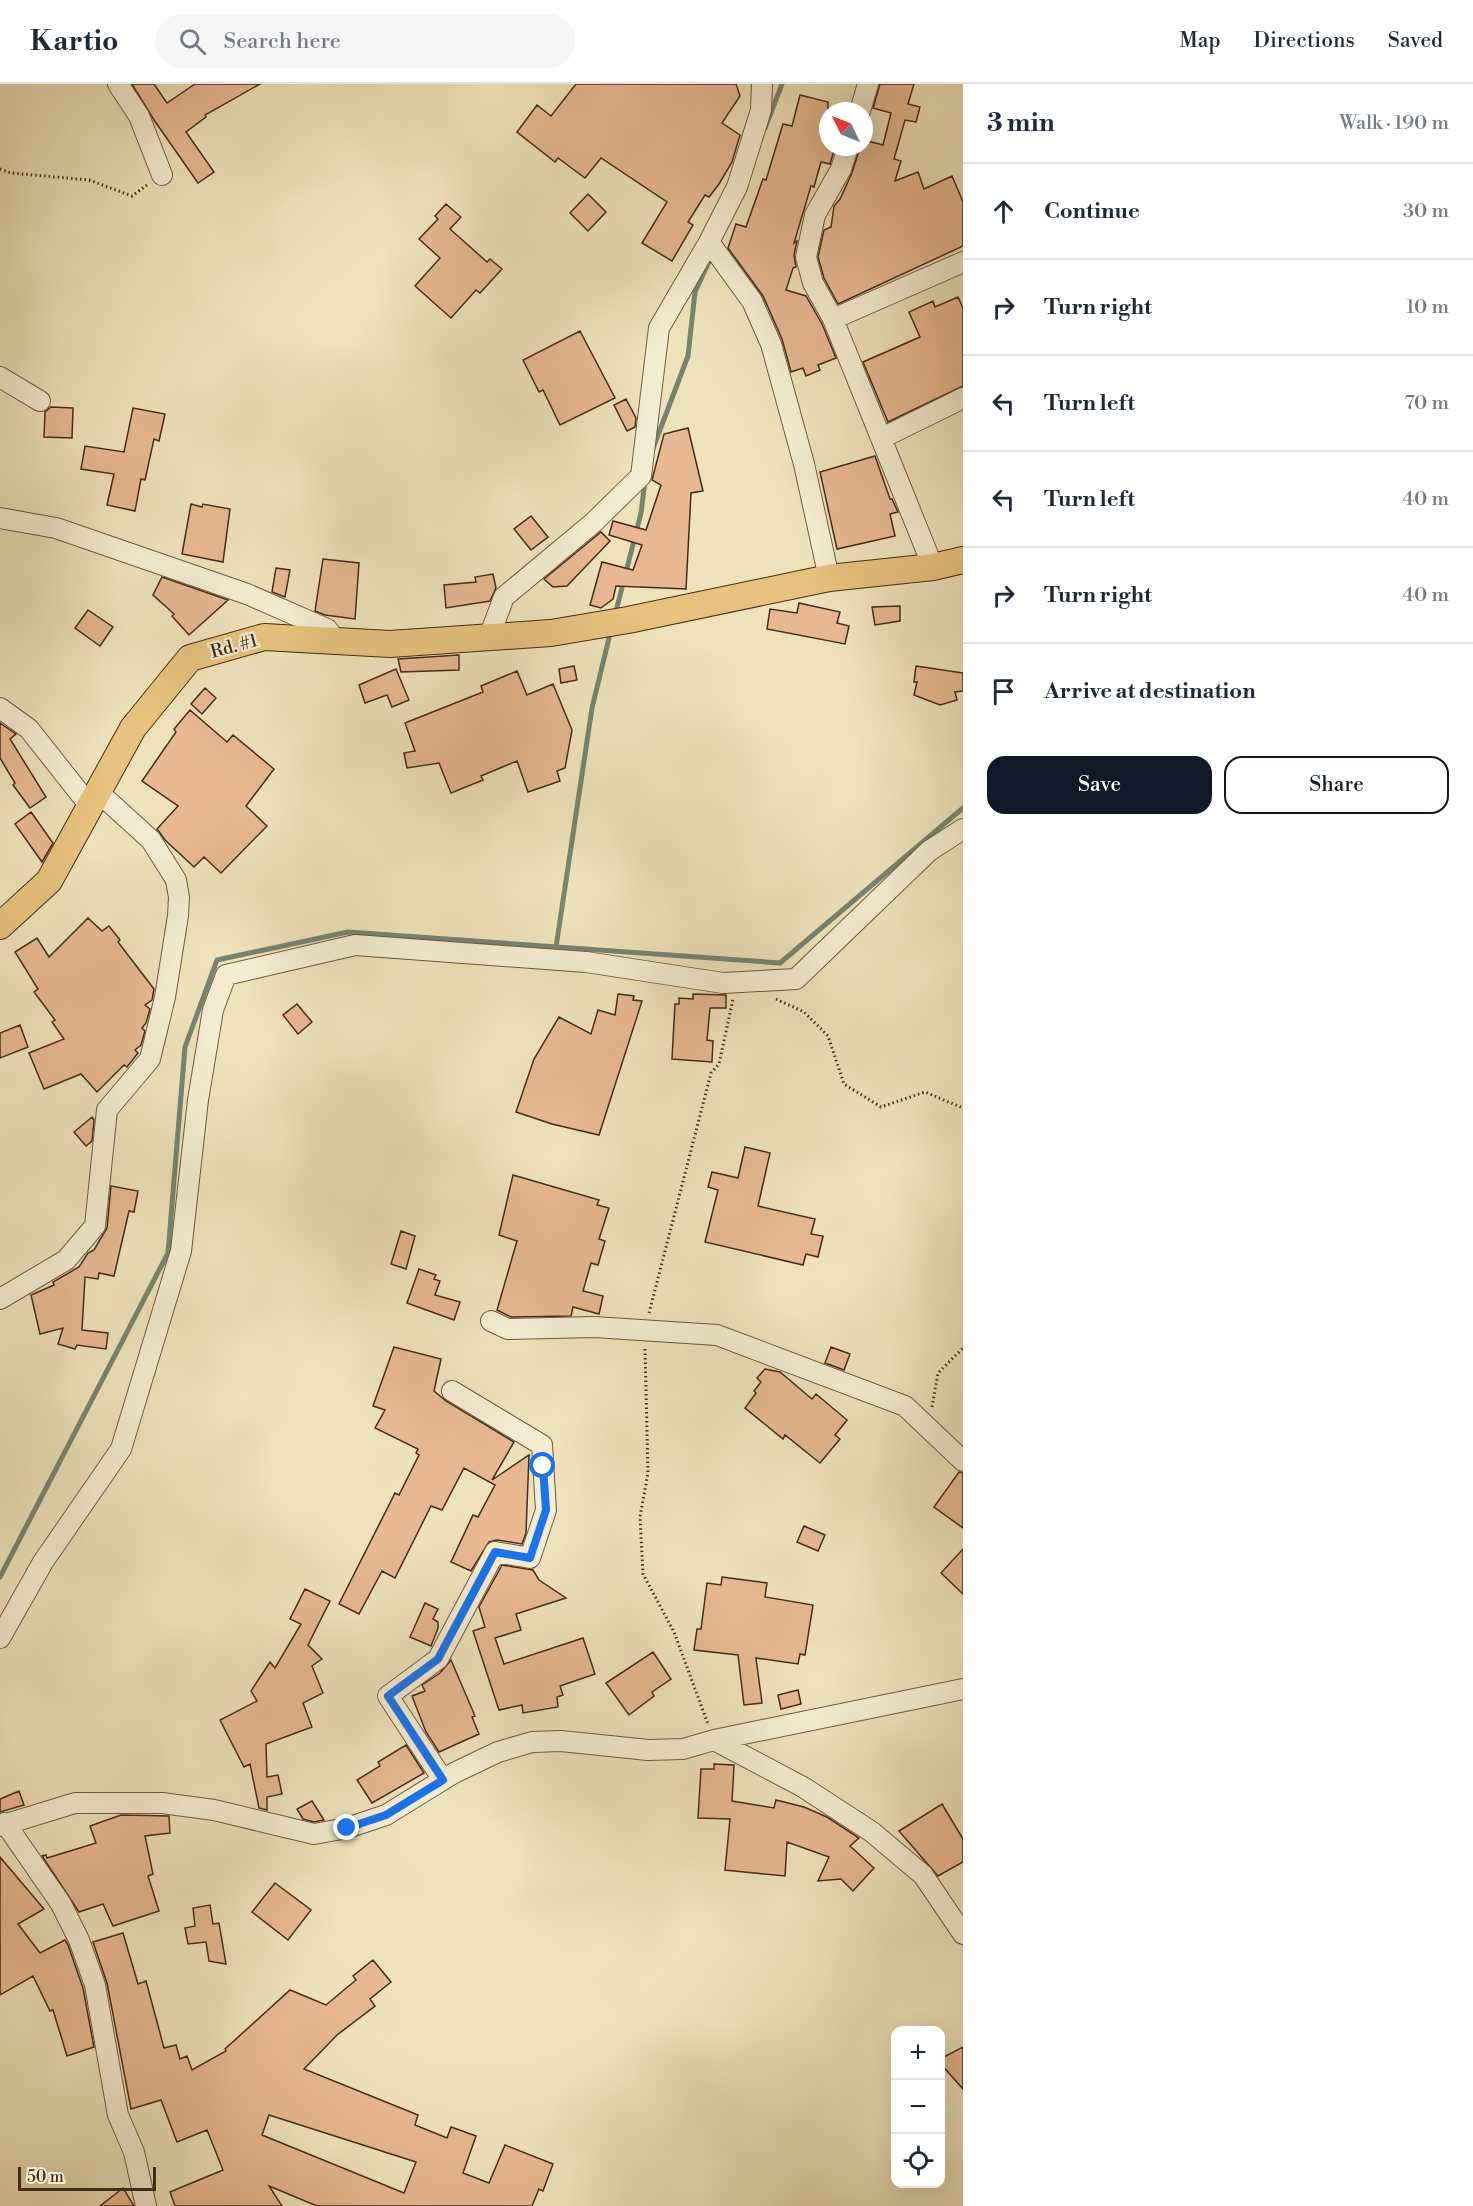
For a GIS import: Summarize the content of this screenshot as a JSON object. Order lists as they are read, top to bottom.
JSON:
{
  "streets": {
    "main road": ["Rd. #1"]
  },
  "scale_bar": "50 m",
  "north": "top left",
  "page": {
    "header": "Kartio",
    "search": "Search here",
    "nav": ["Map", "Directions", "Saved"],
    "heading": ["3 min", "Walk · 190 m"],
    "list": [
      ["Continue", "30 m"],
      ["Turn right", "10 m"],
      ["Turn left", "70 m"],
      ["Turn left", "40 m"],
      ["Turn right", "40 m"],
      "Arrive at destination"
    ],
    "buttons": ["Save", "Share"],
    "map_buttons": ["+", "−"],
    "scale": "50 m"
  }
}
